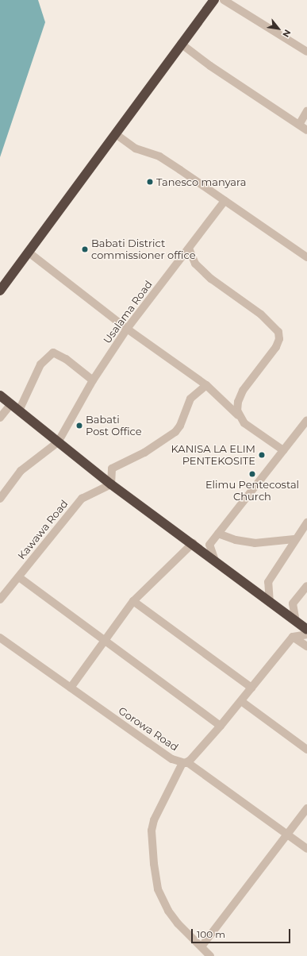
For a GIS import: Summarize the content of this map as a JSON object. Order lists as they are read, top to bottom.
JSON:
{
  "streets": {
    "street": ["Usalama Road", "Kawawa Road", "Gorowa Road"]
  },
  "places": [
    "Tanesco manyara",
    "Babati District commissioner office",
    "Babati Post Office",
    "KANISA LA ELIM PENTEKOSITE",
    "Elimu Pentecostal Church"
  ],
  "scale_bar": "100 m",
  "north": "bottom right"
}
